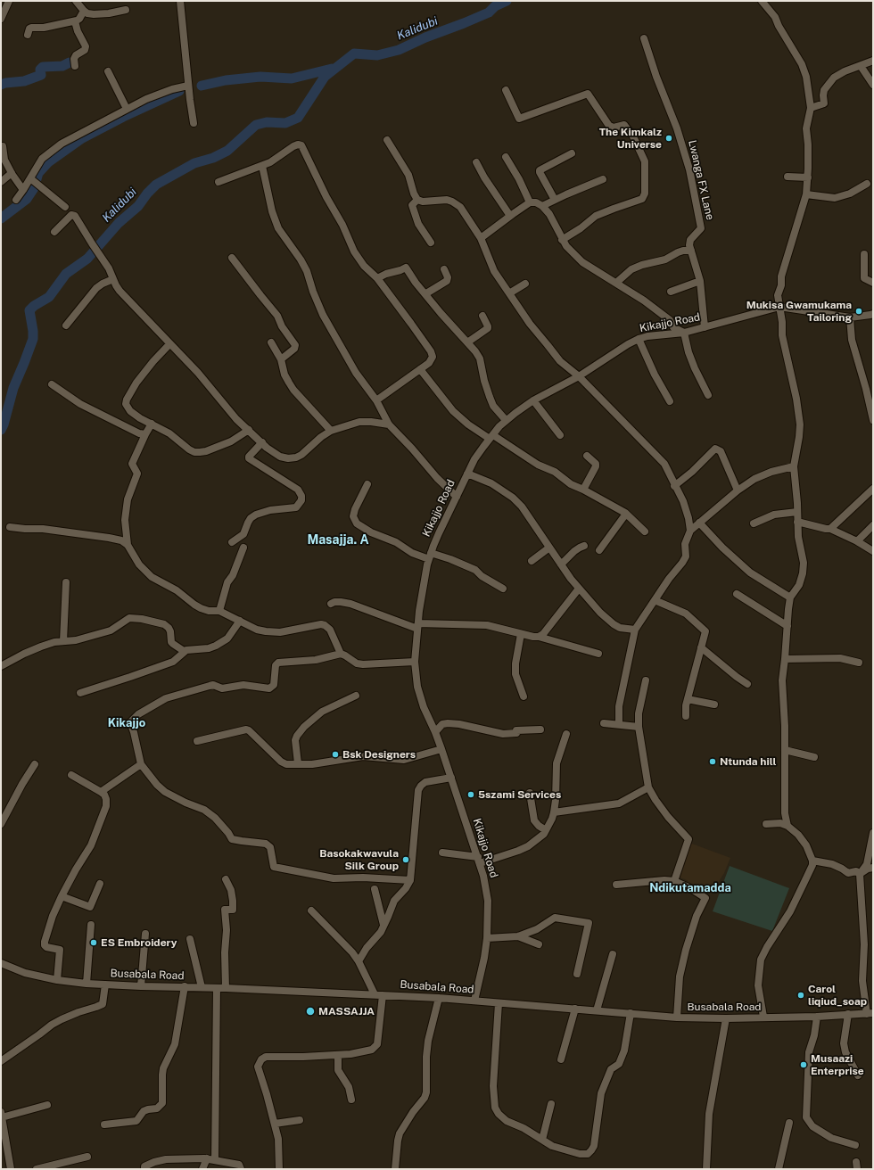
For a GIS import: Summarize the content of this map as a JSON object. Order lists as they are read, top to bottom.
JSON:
{
  "streets": {
    "street": ["Lwanga FX Lane", "Kikajjo Road", "Busabala Road"]
  },
  "crossings": [
    ["Lwanga FX Lane", "Kikajjo Road"],
    ["Kikajjo Road", "Busabala Road"]
  ],
  "districts": ["Masajja. A", "Kikajjo", "Ndikutamadda"],
  "water": ["Kalidubi"],
  "places": [
    "The Kimkalz Universe",
    "Mukisa Gwamukama Tailoring",
    "Bsk Designers",
    "Ntunda hill",
    "5szami Services",
    "Basokakwavula Silk Group",
    "ES Embroidery",
    "Carol liqiud_soap",
    "MASSAJJA",
    "Musaazi Enterprise"
  ]
}
